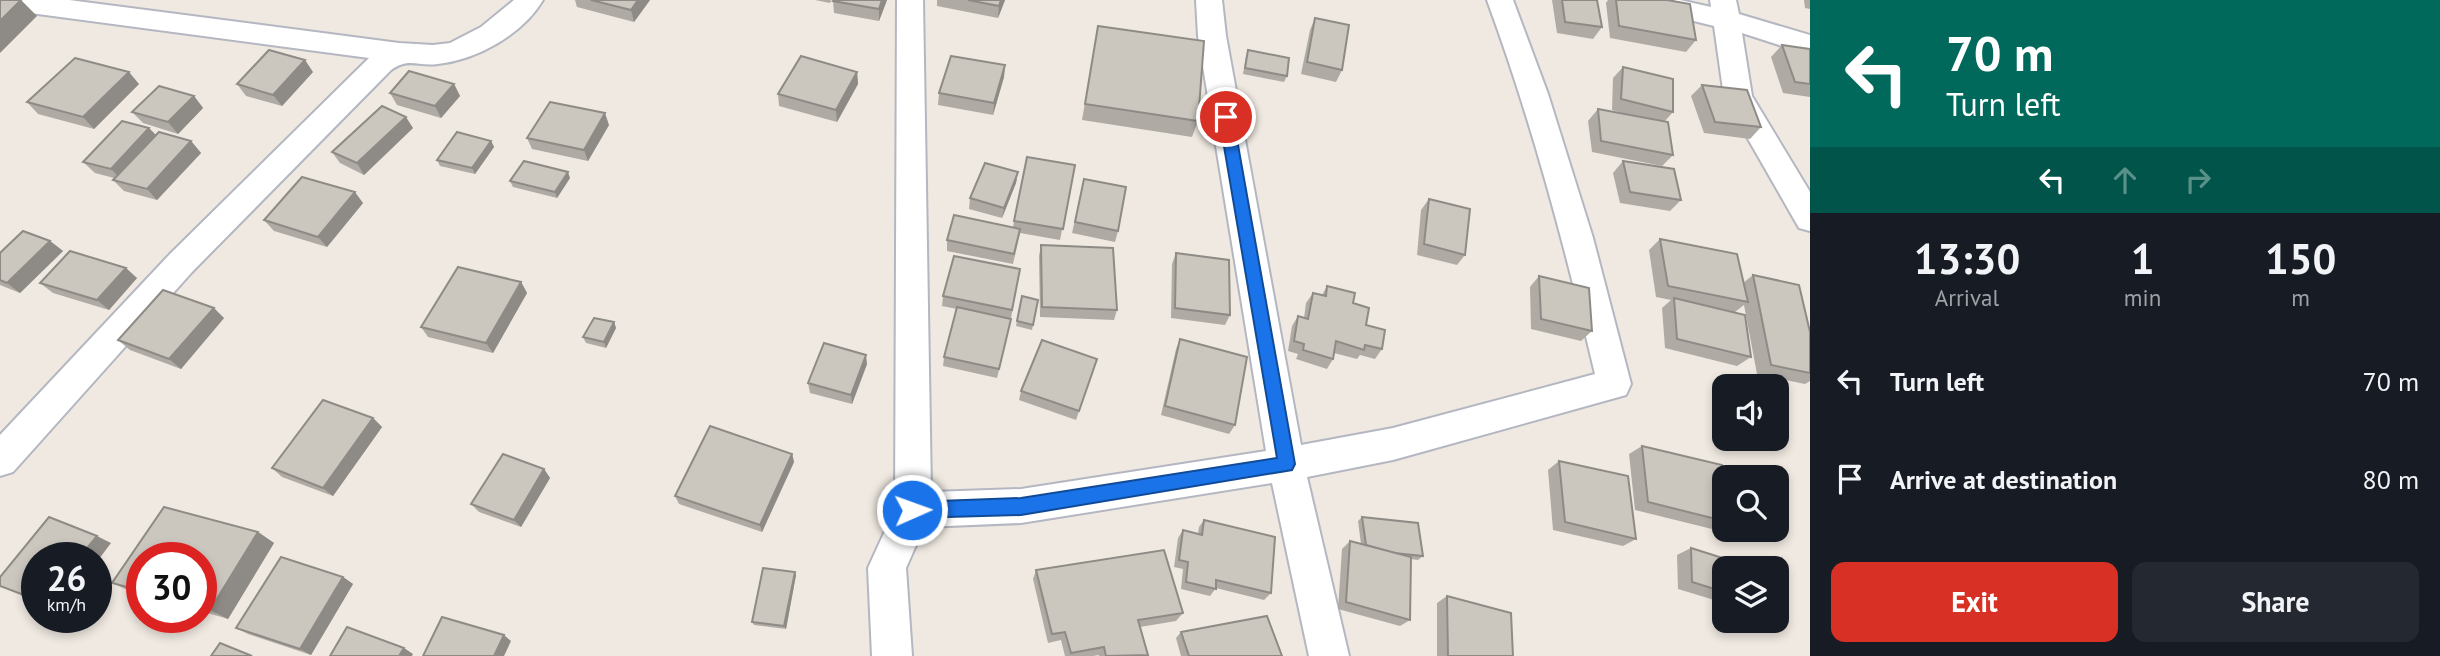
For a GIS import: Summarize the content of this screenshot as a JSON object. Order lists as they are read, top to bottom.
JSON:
{
  "page": {
    "turn": ["70 m", "Turn left"],
    "eta": [
      "13:30",
      "Arrival",
      "1",
      "min",
      "150",
      "m"
    ],
    "list": [
      {
        "name": "Turn left",
        "value": "70 m"
      },
      {
        "name": "Arrive at destination",
        "value": "80 m"
      }
    ],
    "speed": "26 km/h",
    "limit": "30",
    "buttons": ["Exit", "Share"]
  }
}
